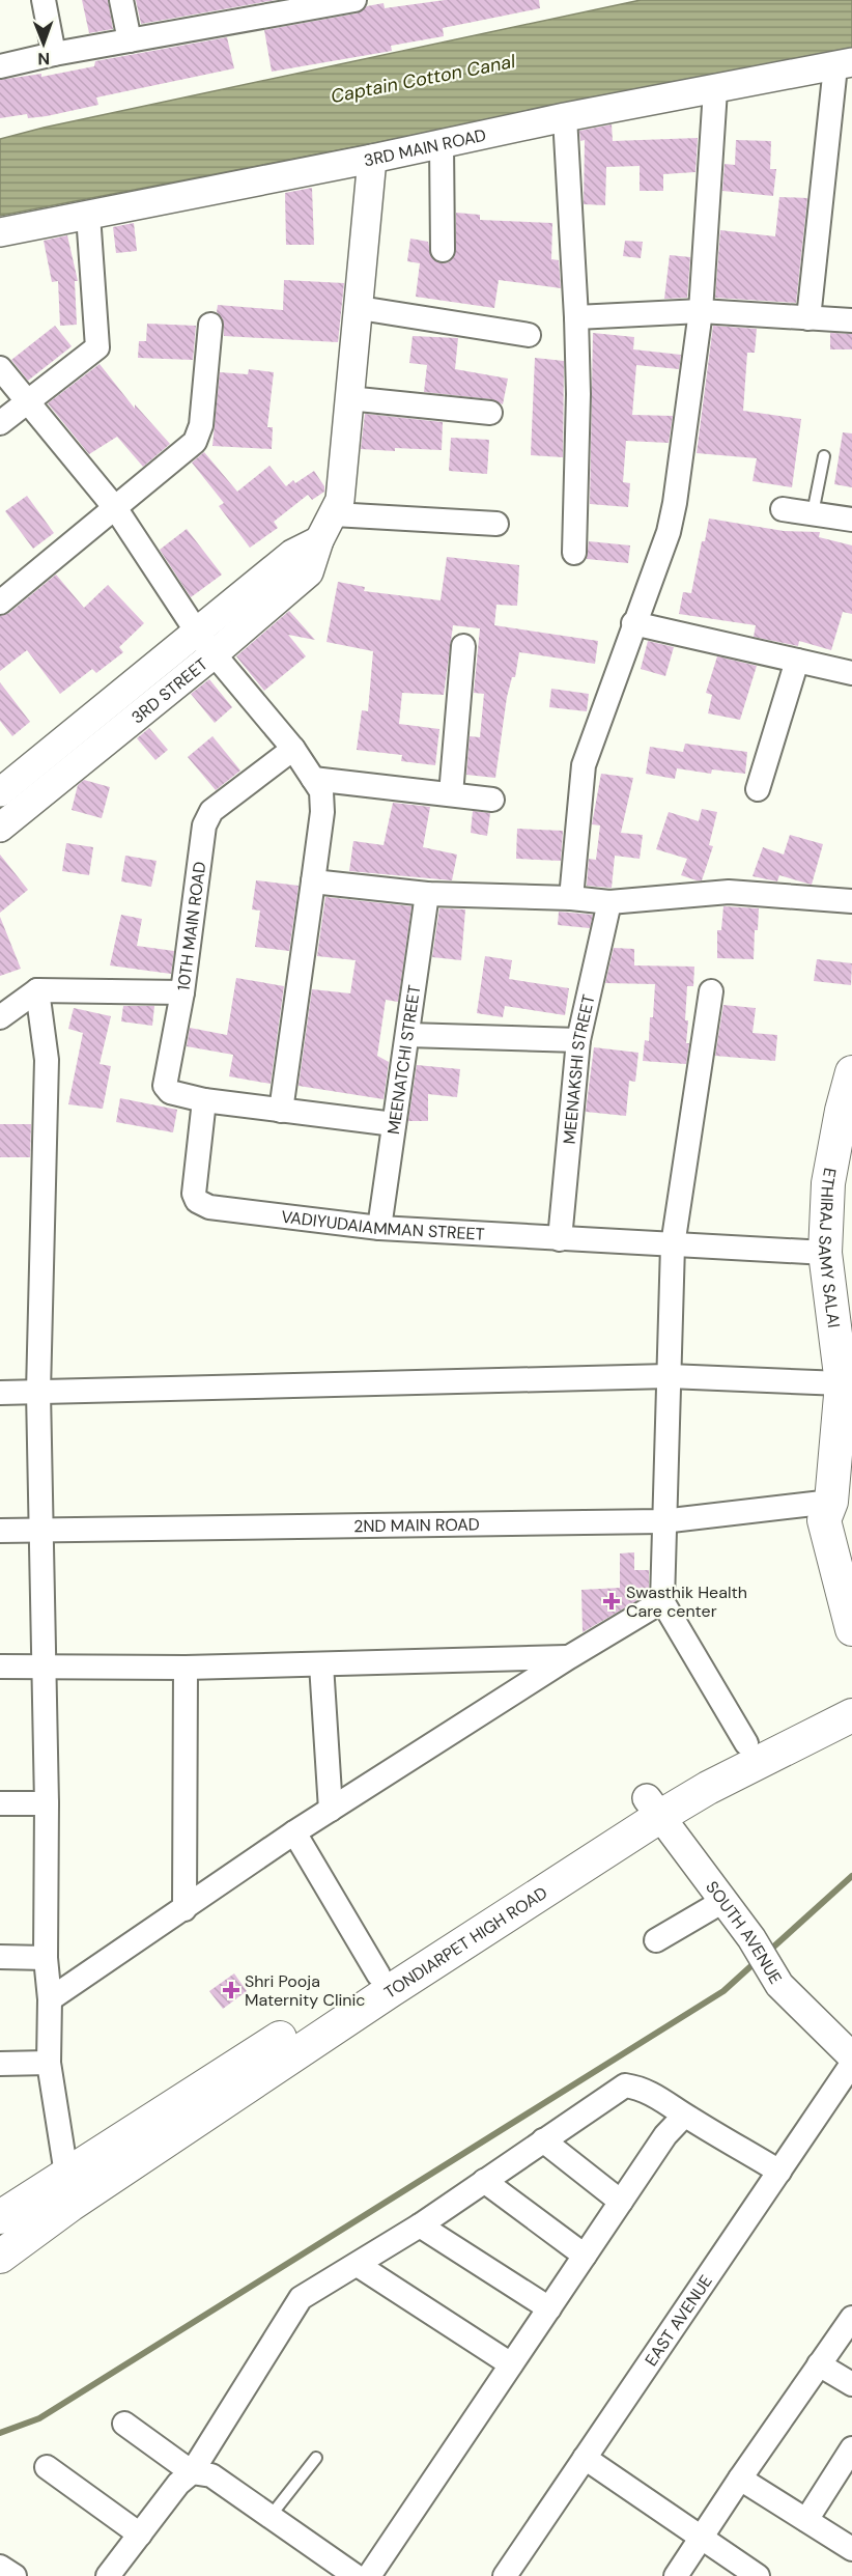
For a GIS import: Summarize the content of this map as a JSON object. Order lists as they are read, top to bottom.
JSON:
{
  "streets": {
    "main road": ["ETHIRAJ SAMY SALAI", "TONDIARPET HIGH ROAD"],
    "street": [
      "3RD MAIN ROAD",
      "3RD STREET",
      "10TH MAIN ROAD",
      "MEENATCHI STREET",
      "MEENAKSHI STREET",
      "VADIYUDAIAMMAN STREET",
      "2ND MAIN ROAD",
      "SOUTH AVENUE",
      "EAST AVENUE"
    ]
  },
  "crossings": [
    ["3RD MAIN ROAD", "3RD STREET"],
    ["MEENATCHI STREET", "VADIYUDAIAMMAN STREET"],
    ["MEENAKSHI STREET", "VADIYUDAIAMMAN STREET"],
    ["VADIYUDAIAMMAN STREET", "ETHIRAJ SAMY SALAI"],
    ["ETHIRAJ SAMY SALAI", "2ND MAIN ROAD"],
    ["SOUTH AVENUE", "TONDIARPET HIGH ROAD"]
  ],
  "water": ["Captain Cotton Canal"],
  "places": {
    "health": ["Swasthik Health Care center", "Shri Pooja Maternity Clinic"]
  },
  "north": "bottom"
}
